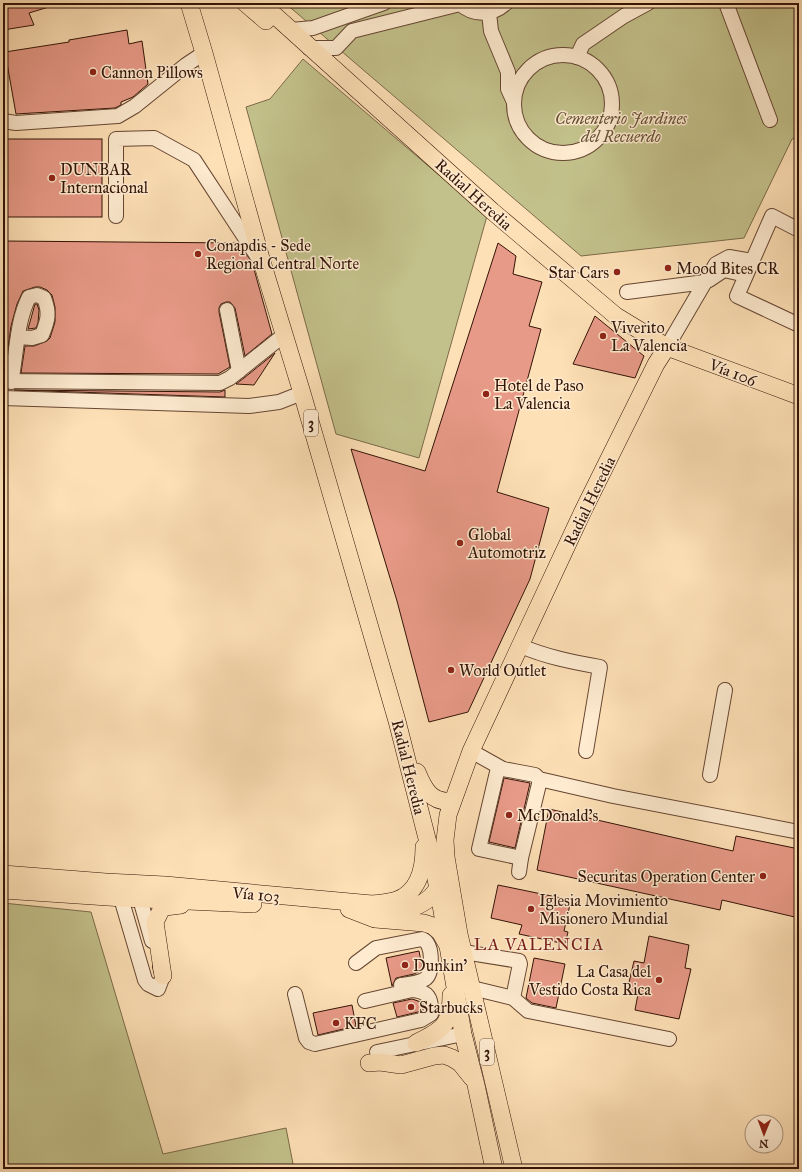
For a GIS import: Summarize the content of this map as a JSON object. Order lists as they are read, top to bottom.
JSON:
{
  "streets": {
    "main road": [
      "Radial Heredia",
      "Vía 106",
      "3",
      "Vía 103"
    ]
  },
  "crossings": [
    ["Radial Heredia", "Vía 106"],
    ["Radial Heredia", "Vía 103"]
  ],
  "districts": ["LA VALENCIA"],
  "parks": ["Cementerio Jardines del Recuerdo"],
  "places": [
    "Cannon Pillows",
    "DUNBAR Internacional",
    "Conapdis - Sede Regional Central Norte",
    "Mood Bites CR",
    "Star Cars",
    "Viverito La Valencia",
    "Hotel de Paso La Valencia",
    "Global Automotriz",
    "World Outlet",
    "McDonald's",
    "Securitas Operation Center",
    "Iglesia Movimiento Misionero Mundial",
    "Dunkin'",
    "La Casa del Vestido Costa Rica",
    "Starbucks",
    "KFC"
  ],
  "north": "bottom"
}
